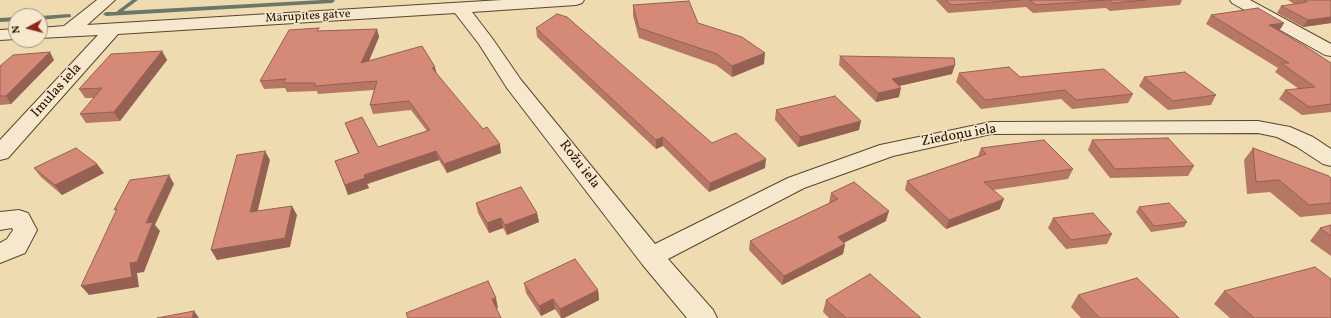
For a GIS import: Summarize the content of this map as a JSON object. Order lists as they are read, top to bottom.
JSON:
{
  "streets": {
    "street": [
      "Mārupītes gatve",
      "Imulas iela",
      "Ziedoņu iela",
      "Rožu iela"
    ]
  },
  "crossings": [
    ["Mārupītes gatve", "Imulas iela"],
    ["Mārupītes gatve", "Rožu iela"],
    ["Ziedoņu iela", "Rožu iela"]
  ],
  "north": "left"
}
